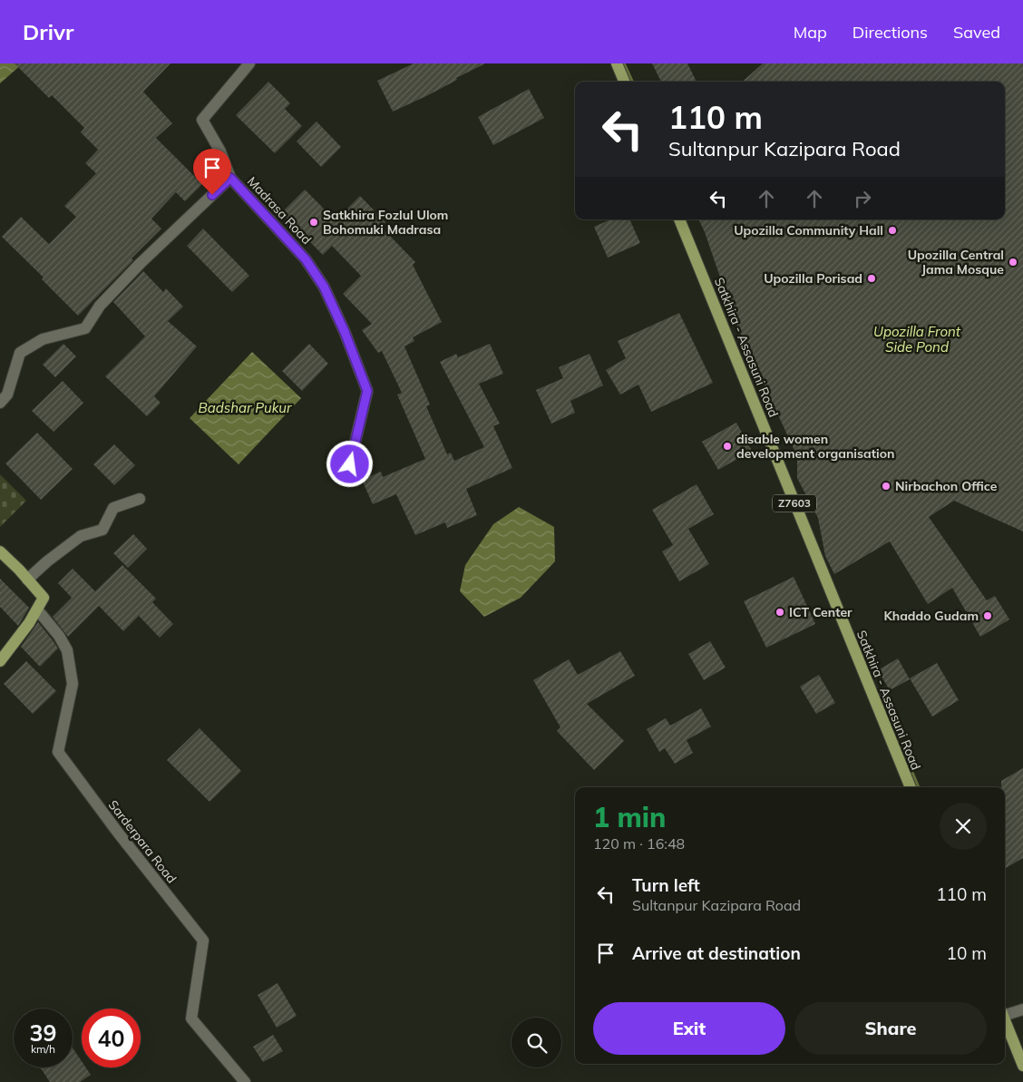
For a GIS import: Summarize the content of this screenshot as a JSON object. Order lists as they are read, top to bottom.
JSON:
{
  "streets": {
    "main road": ["Satkhira - Assasuni Road", "Z7603"],
    "street": ["Madrasa Road", "Sarderpara Road"]
  },
  "water": ["Upozilla Front Side Pond", "Badshar Pukur"],
  "places": [
    "Satkhira Fozlul Ulom Bohomuki Madrasa",
    "Upozilla Community Hall",
    "Upozilla Central Jama Mosque",
    "Upozilla Porisad",
    "disable women development organisation",
    "Nirbachon Office",
    "ICT Center",
    "Khaddo Gudam"
  ],
  "page": {
    "header": "Drivr",
    "nav": ["Map", "Directions", "Saved"],
    "turn": ["110 m", "Sultanpur Kazipara Road"],
    "heading": ["1 min", "120 m · 16:48"],
    "list": [
      {
        "name": "Turn left",
        "note": "Sultanpur Kazipara Road",
        "value": "110 m"
      },
      {
        "name": "Arrive at destination",
        "value": "10 m"
      }
    ],
    "buttons": ["Exit", "Share"],
    "speed": "39 km/h",
    "limit": "40"
  }
}
